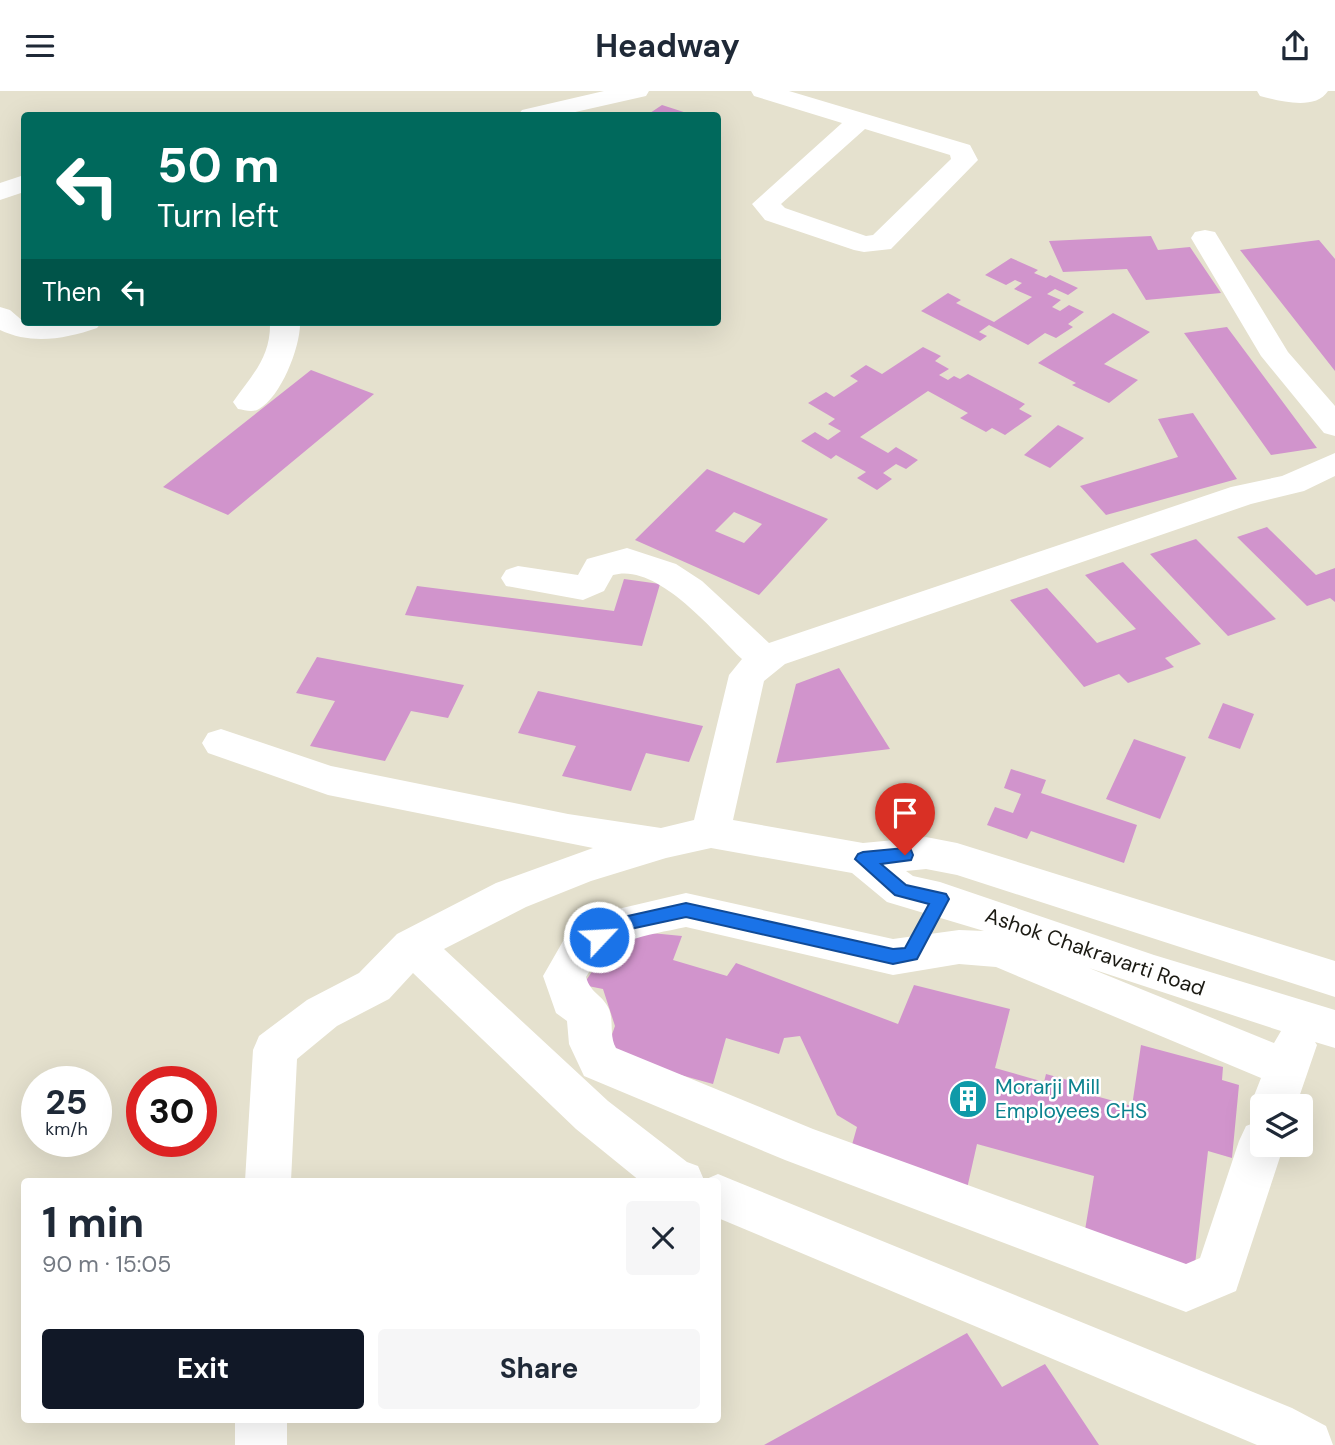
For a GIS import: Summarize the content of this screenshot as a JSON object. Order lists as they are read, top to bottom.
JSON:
{
  "streets": {
    "street": ["Ashok Chakravarti Road"]
  },
  "places": {
    "building": ["Morarji Mill Employees CHS"]
  },
  "page": {
    "header": "Headway",
    "turn": ["50 m", "Turn left"],
    "then": "Then",
    "speed": "25 km/h",
    "limit": "30",
    "heading": ["1 min", "90 m · 15:05"],
    "buttons": ["Exit", "Share"]
  }
}
